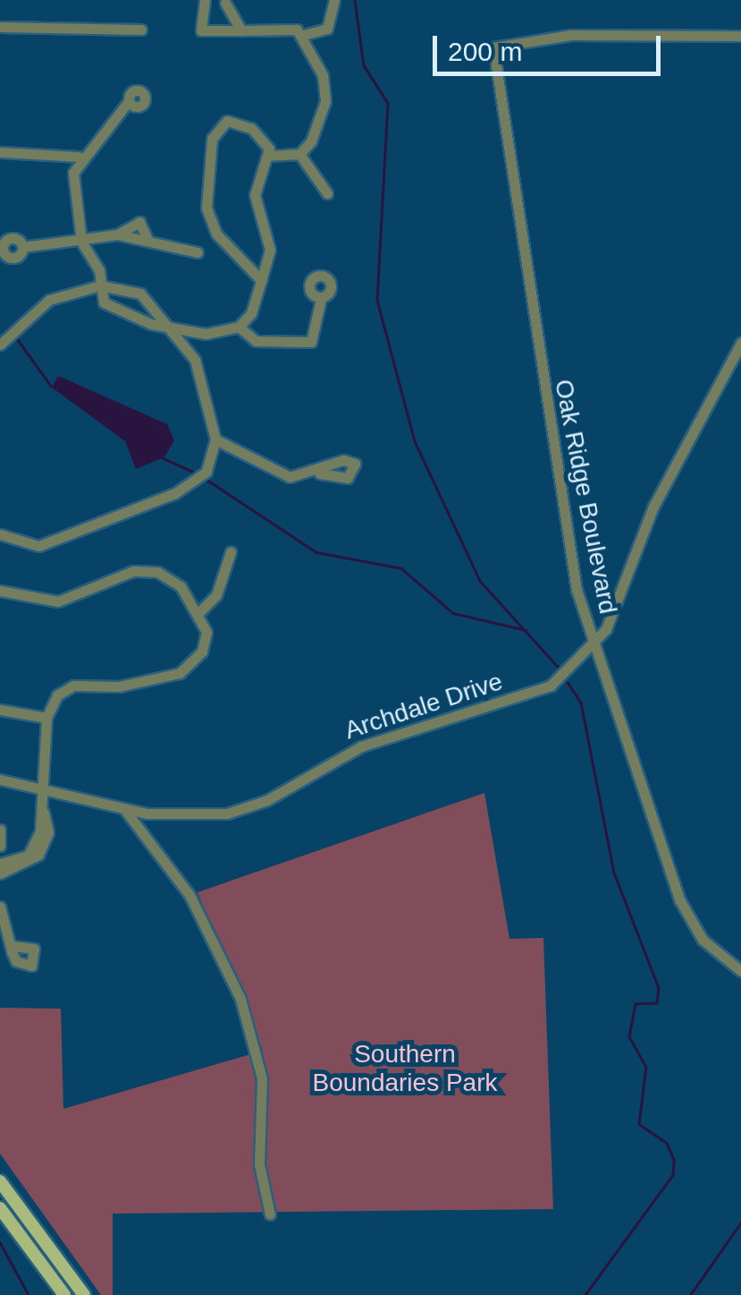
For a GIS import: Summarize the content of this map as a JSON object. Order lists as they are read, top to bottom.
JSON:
{
  "streets": {
    "street": ["Oak Ridge Boulevard", "Archdale Drive"]
  },
  "crossings": [
    ["Oak Ridge Boulevard", "Archdale Drive"]
  ],
  "parks": ["Southern Boundaries Park"],
  "scale_bar": "200 m"
}
